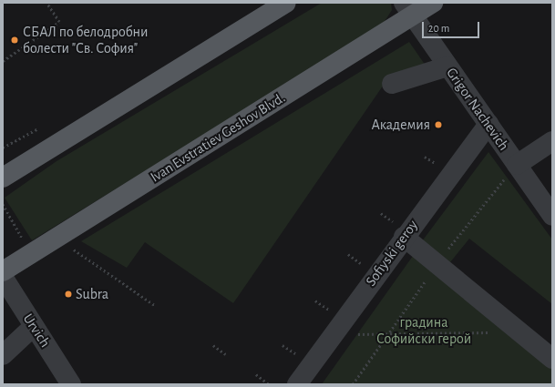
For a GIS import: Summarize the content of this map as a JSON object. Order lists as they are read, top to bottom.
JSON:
{
  "streets": {
    "main road": ["Ivan Evstratiev Geshov Blvd."],
    "street": ["Grigor Nachevich", "Sofiyski geroy", "Urvich"]
  },
  "crossings": [
    ["Grigor Nachevich", "Ivan Evstratiev Geshov Blvd."],
    ["Grigor Nachevich", "Sofiyski geroy"]
  ],
  "parks": ["градина Софийски герой"],
  "places": ["СБАЛ по белодробни болести \"Св. София\"", "Академия", "Subra"],
  "scale_bar": "20 m"
}
